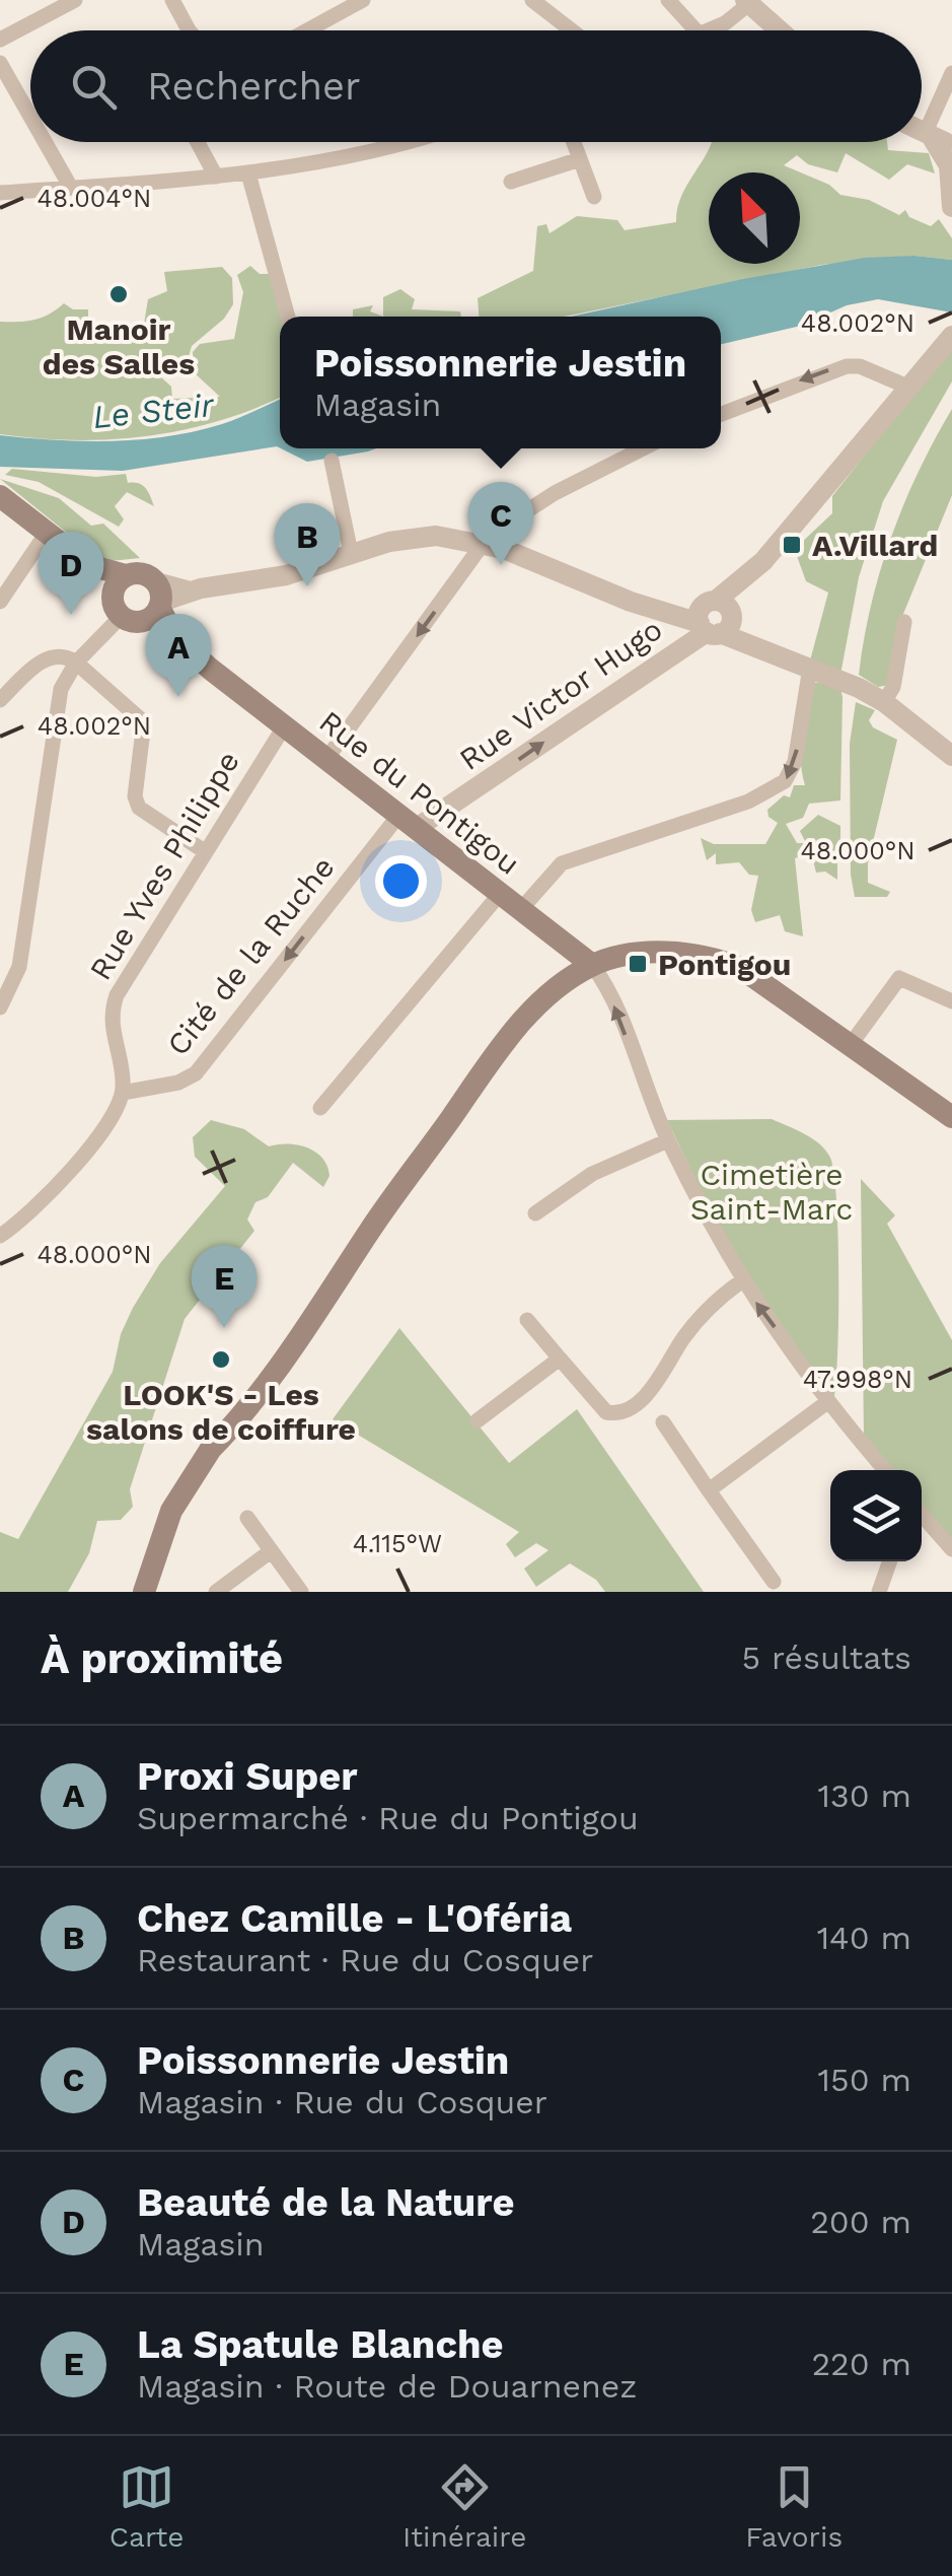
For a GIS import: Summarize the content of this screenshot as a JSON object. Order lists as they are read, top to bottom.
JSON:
{
  "streets": {
    "main road": ["Rue du Pontigou"],
    "street": ["Rue Victor Hugo", "Rue Yves Philippe", "Cité de la Ruche"]
  },
  "crossings": [
    ["Rue Victor Hugo", "Rue du Pontigou"],
    ["Rue Victor Hugo", "Cité de la Ruche"],
    ["Rue du Pontigou", "Rue Yves Philippe"],
    ["Rue du Pontigou", "Cité de la Ruche"],
    ["Rue Yves Philippe", "Cité de la Ruche"]
  ],
  "water": ["Le Steir"],
  "parks": ["Cimetière Saint-Marc"],
  "places": {
    "other": ["Manoir des Salles", "LOOK'S - Les salons de coiffure"],
    "transit": ["A.Villard", "Pontigou"]
  },
  "north": "top left",
  "page": {
    "search": "Rechercher",
    "popup": ["Poissonnerie Jestin", "Magasin"],
    "pins": [
      "C",
      "B",
      "D",
      "A",
      "E"
    ],
    "heading": ["À proximité", "5 résultats"],
    "list": [
      {
        "mark": "A",
        "name": "Proxi Super",
        "note": "Supermarché · Rue du Pontigou",
        "value": "130 m"
      },
      {
        "mark": "B",
        "name": "Chez Camille - L'Oféria",
        "note": "Restaurant · Rue du Cosquer",
        "value": "140 m"
      },
      {
        "mark": "C",
        "name": "Poissonnerie Jestin",
        "note": "Magasin · Rue du Cosquer",
        "value": "150 m"
      },
      {
        "mark": "D",
        "name": "Beauté de la Nature",
        "note": "Magasin",
        "value": "200 m"
      },
      {
        "mark": "E",
        "name": "La Spatule Blanche",
        "note": "Magasin · Route de Douarnenez",
        "value": "220 m"
      }
    ],
    "nav": ["Carte", "Itinéraire", "Favoris"]
  },
  "coordinates": [
    "48.004°N",
    "48.002°N",
    "48.000°N",
    "47.998°N",
    "4.115°W"
  ]
}
